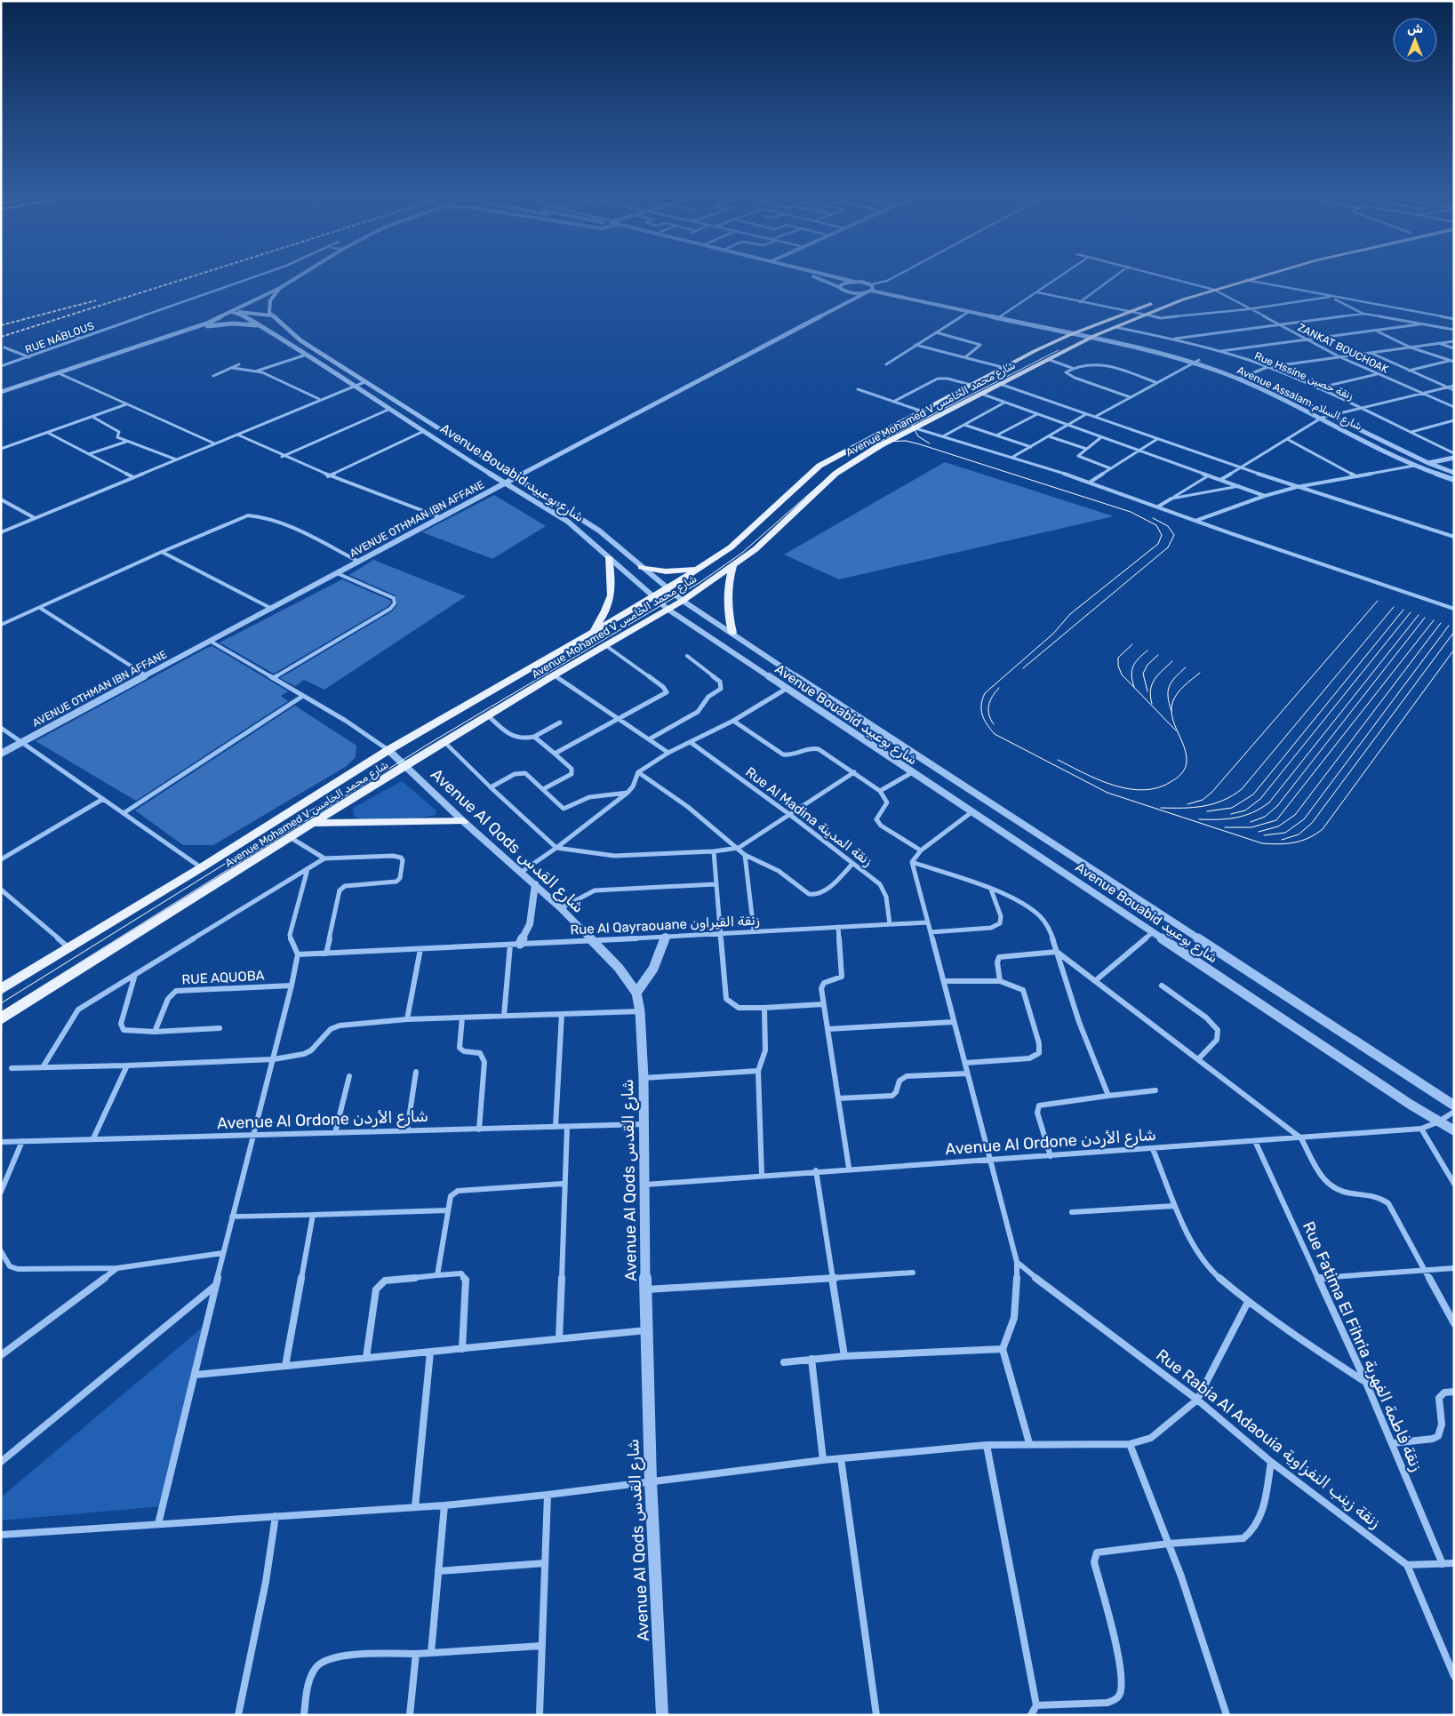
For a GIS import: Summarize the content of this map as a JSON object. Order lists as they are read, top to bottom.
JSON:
{
  "streets": {
    "main road": ["Avenue Mohamed V شارع محمد الخامس"],
    "street": [
      "RUE NABLOUS",
      "ZANKAT BOUCHOAK",
      "Rue Hssine زنقة حصين",
      "Avenue Assalam شارع السلام",
      "Avenue Bouabid شارع بوعبيد",
      "AVENUE OTHMAN IBN AFFANE",
      "Rue Al Madina زنقة المدينة",
      "Avenue Al Qods شارع القدس",
      "Rue Al Qayraouane زنقة القيراون",
      "RUE AQUOBA",
      "Avenue Al Ordone شارع الأردن",
      "Rue Fatima El Fihria زنقة فاطمة الفهربة",
      "Rue Rabia Al Adaouia زنقة زينب النفزاوية"
    ]
  },
  "crossings": [
    ["ZANKAT BOUCHOAK", "Avenue Mohamed V شارع محمد الخامس"],
    ["Rue Hssine زنقة حصين", "Avenue Mohamed V شارع محمد الخامس"],
    ["Avenue Assalam شارع السلام", "Avenue Mohamed V شارع محمد الخامس"],
    ["Avenue Assalam شارع السلام", "AVENUE OTHMAN IBN AFFANE"],
    ["Avenue Mohamed V شارع محمد الخامس", "Avenue Bouabid شارع بوعبيد"],
    ["Avenue Mohamed V شارع محمد الخامس", "Avenue Al Qods شارع القدس"],
    ["Avenue Bouabid شارع بوعبيد", "AVENUE OTHMAN IBN AFFANE"],
    ["Avenue Bouabid شارع بوعبيد", "Avenue Al Ordone شارع الأردن"],
    ["Rue Al Madina زنقة المدينة", "Rue Al Qayraouane زنقة القيراون"],
    ["Avenue Al Qods شارع القدس", "Rue Al Qayraouane زنقة القيراون"],
    ["Avenue Al Qods شارع القدس", "Avenue Al Ordone شارع الأردن"],
    ["Avenue Al Ordone شارع الأردن", "Rue Fatima El Fihria زنقة فاطمة الفهربة"]
  ],
  "north": "top"
}
